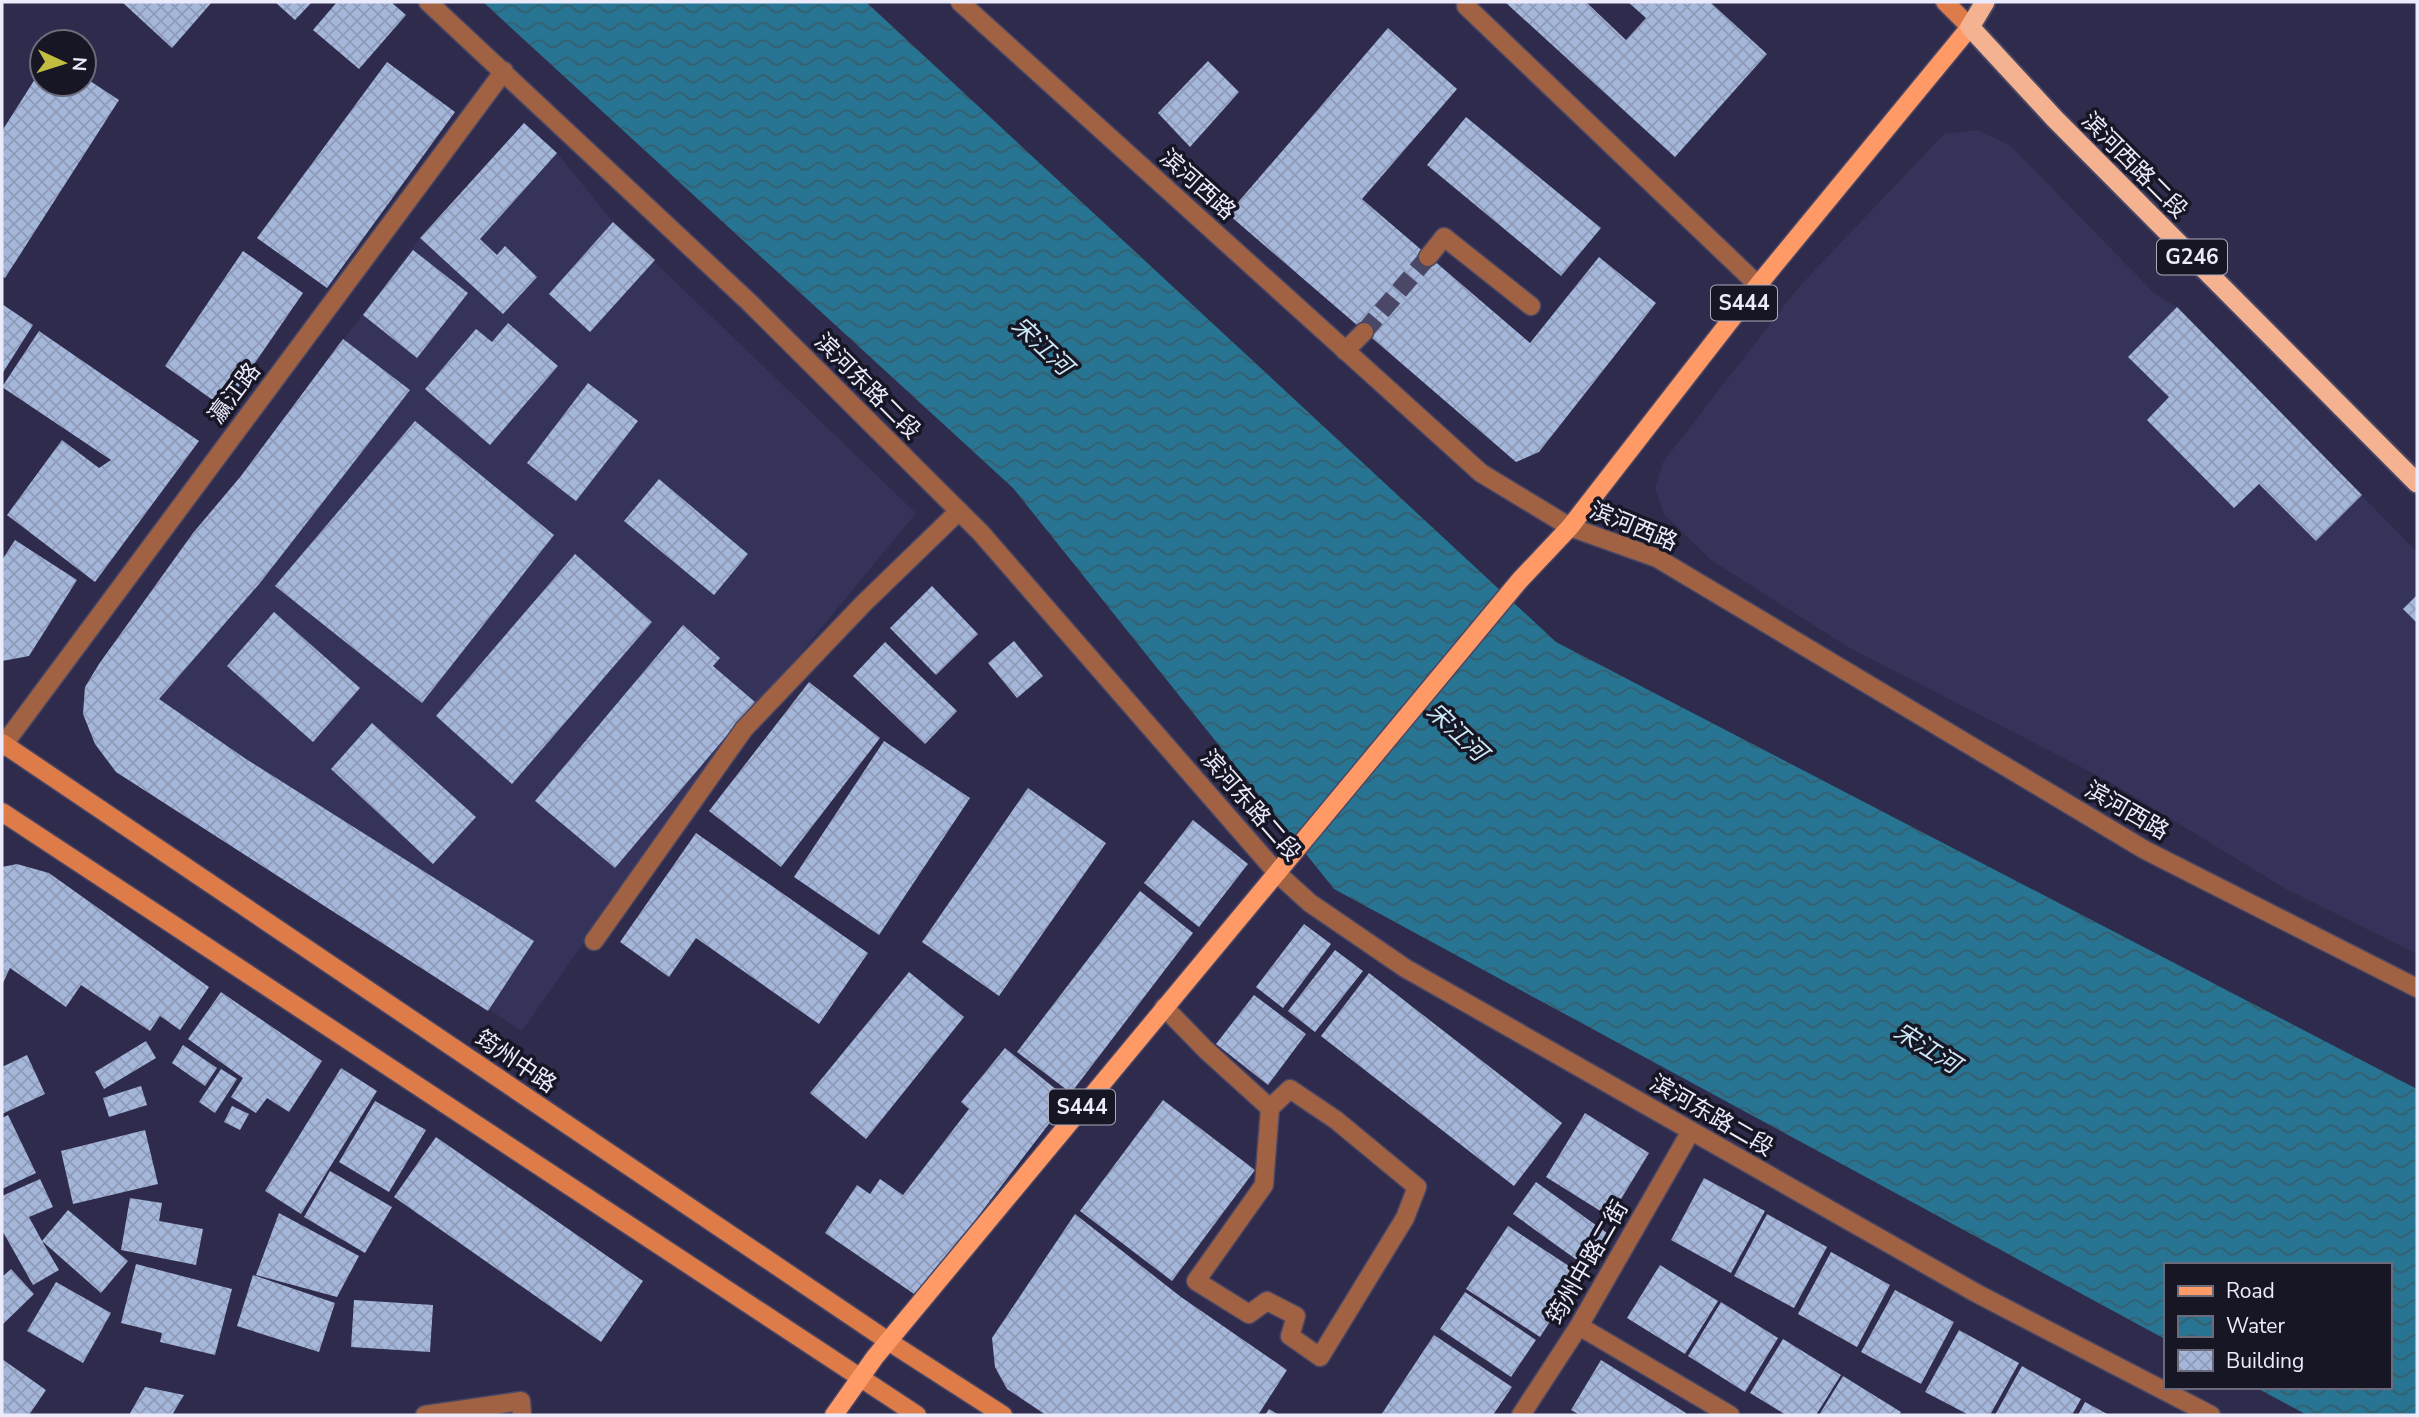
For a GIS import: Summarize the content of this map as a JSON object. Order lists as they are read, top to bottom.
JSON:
{
  "streets": {
    "highway": ["滨河西路二段", "G246"],
    "main road": ["S444", "筠州中路"],
    "street": [
      "滨河西路",
      "滨河东路二段",
      "瀛江路",
      "筠州中路二街"
    ]
  },
  "crossings": [
    ["滨河西路二段", "S444"],
    ["滨河西路", "S444"],
    ["S444", "滨河东路二段"],
    ["S444", "筠州中路"],
    ["滨河东路二段", "瀛江路"],
    ["滨河东路二段", "筠州中路二街"],
    ["瀛江路", "筠州中路"]
  ],
  "water": ["宋江河"],
  "legend": ["Road", "Water", "Building"],
  "north": "right"
}
